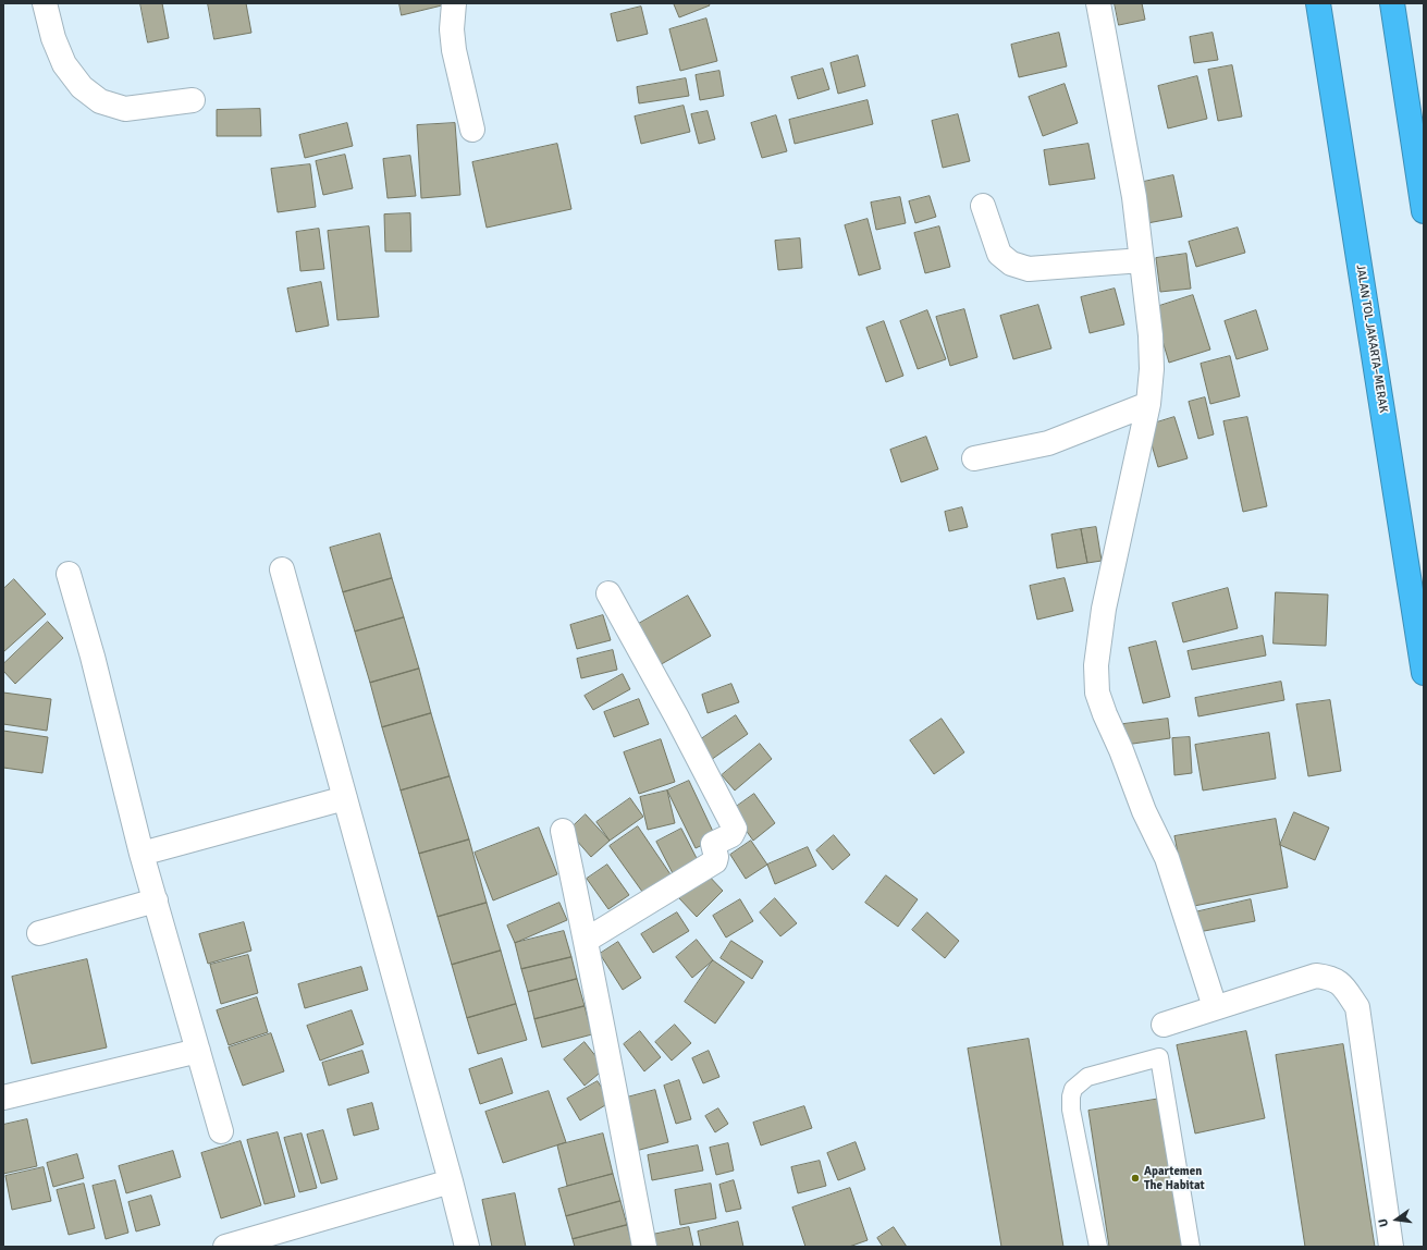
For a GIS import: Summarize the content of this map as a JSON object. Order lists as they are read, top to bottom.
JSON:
{
  "streets": {
    "highway": ["JALAN TOL JAKARTA–MERAK"]
  },
  "places": ["Apartemen The Habitat"],
  "north": "left"
}
